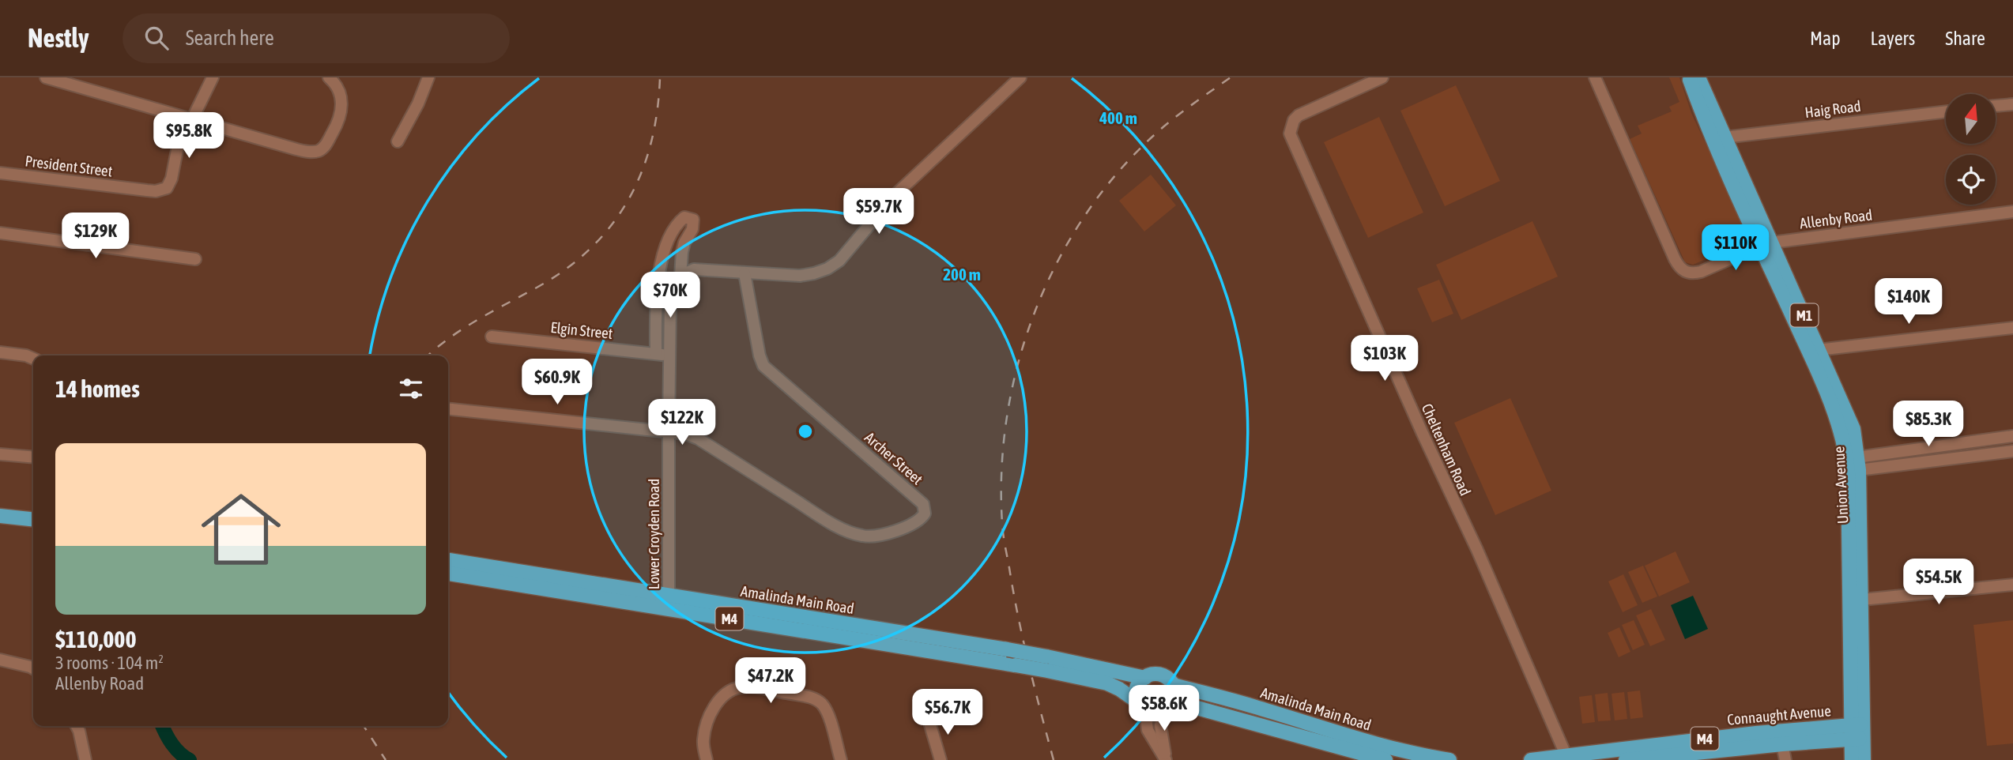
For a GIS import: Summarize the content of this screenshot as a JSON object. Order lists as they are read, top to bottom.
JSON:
{
  "streets": {
    "main road": [
      "M1",
      "Union Avenue",
      "Amalinda Main Road",
      "M4",
      "Connaught Avenue"
    ],
    "street": [
      "Haig Road",
      "President Street",
      "Allenby Road",
      "Elgin Street",
      "Cheltenham Road",
      "Archer Street",
      "Lower Croyden Road"
    ]
  },
  "crossings": [
    ["Haig Road", "Union Avenue"],
    ["Allenby Road", "Union Avenue"],
    ["M1", "Union Avenue"],
    ["M1", "Connaught Avenue"],
    ["Elgin Street", "Lower Croyden Road"],
    ["Cheltenham Road", "M4"],
    ["Cheltenham Road", "Connaught Avenue"],
    ["Archer Street", "Lower Croyden Road"],
    ["Union Avenue", "Connaught Avenue"],
    ["Lower Croyden Road", "Amalinda Main Road"],
    ["M4", "Connaught Avenue"]
  ],
  "north": "top",
  "page": {
    "header": "Nestly",
    "search": "Search here",
    "nav": ["Map", "Layers", "Share"],
    "price": [
      "$95.8K",
      "$59.7K",
      "$129K",
      "$110K",
      "$70K",
      "$140K",
      "$103K",
      "$60.9K",
      "$122K",
      "$85.3K",
      "$54.5K",
      "$47.2K",
      "$58.6K",
      "$56.7K"
    ],
    "heading": "14 homes",
    "list": [
      {
        "name": "$110,000",
        "note": "3 rooms · 104 m² · Allenby Road"
      }
    ]
  },
  "rings": ["400 m", "200 m"]
}
